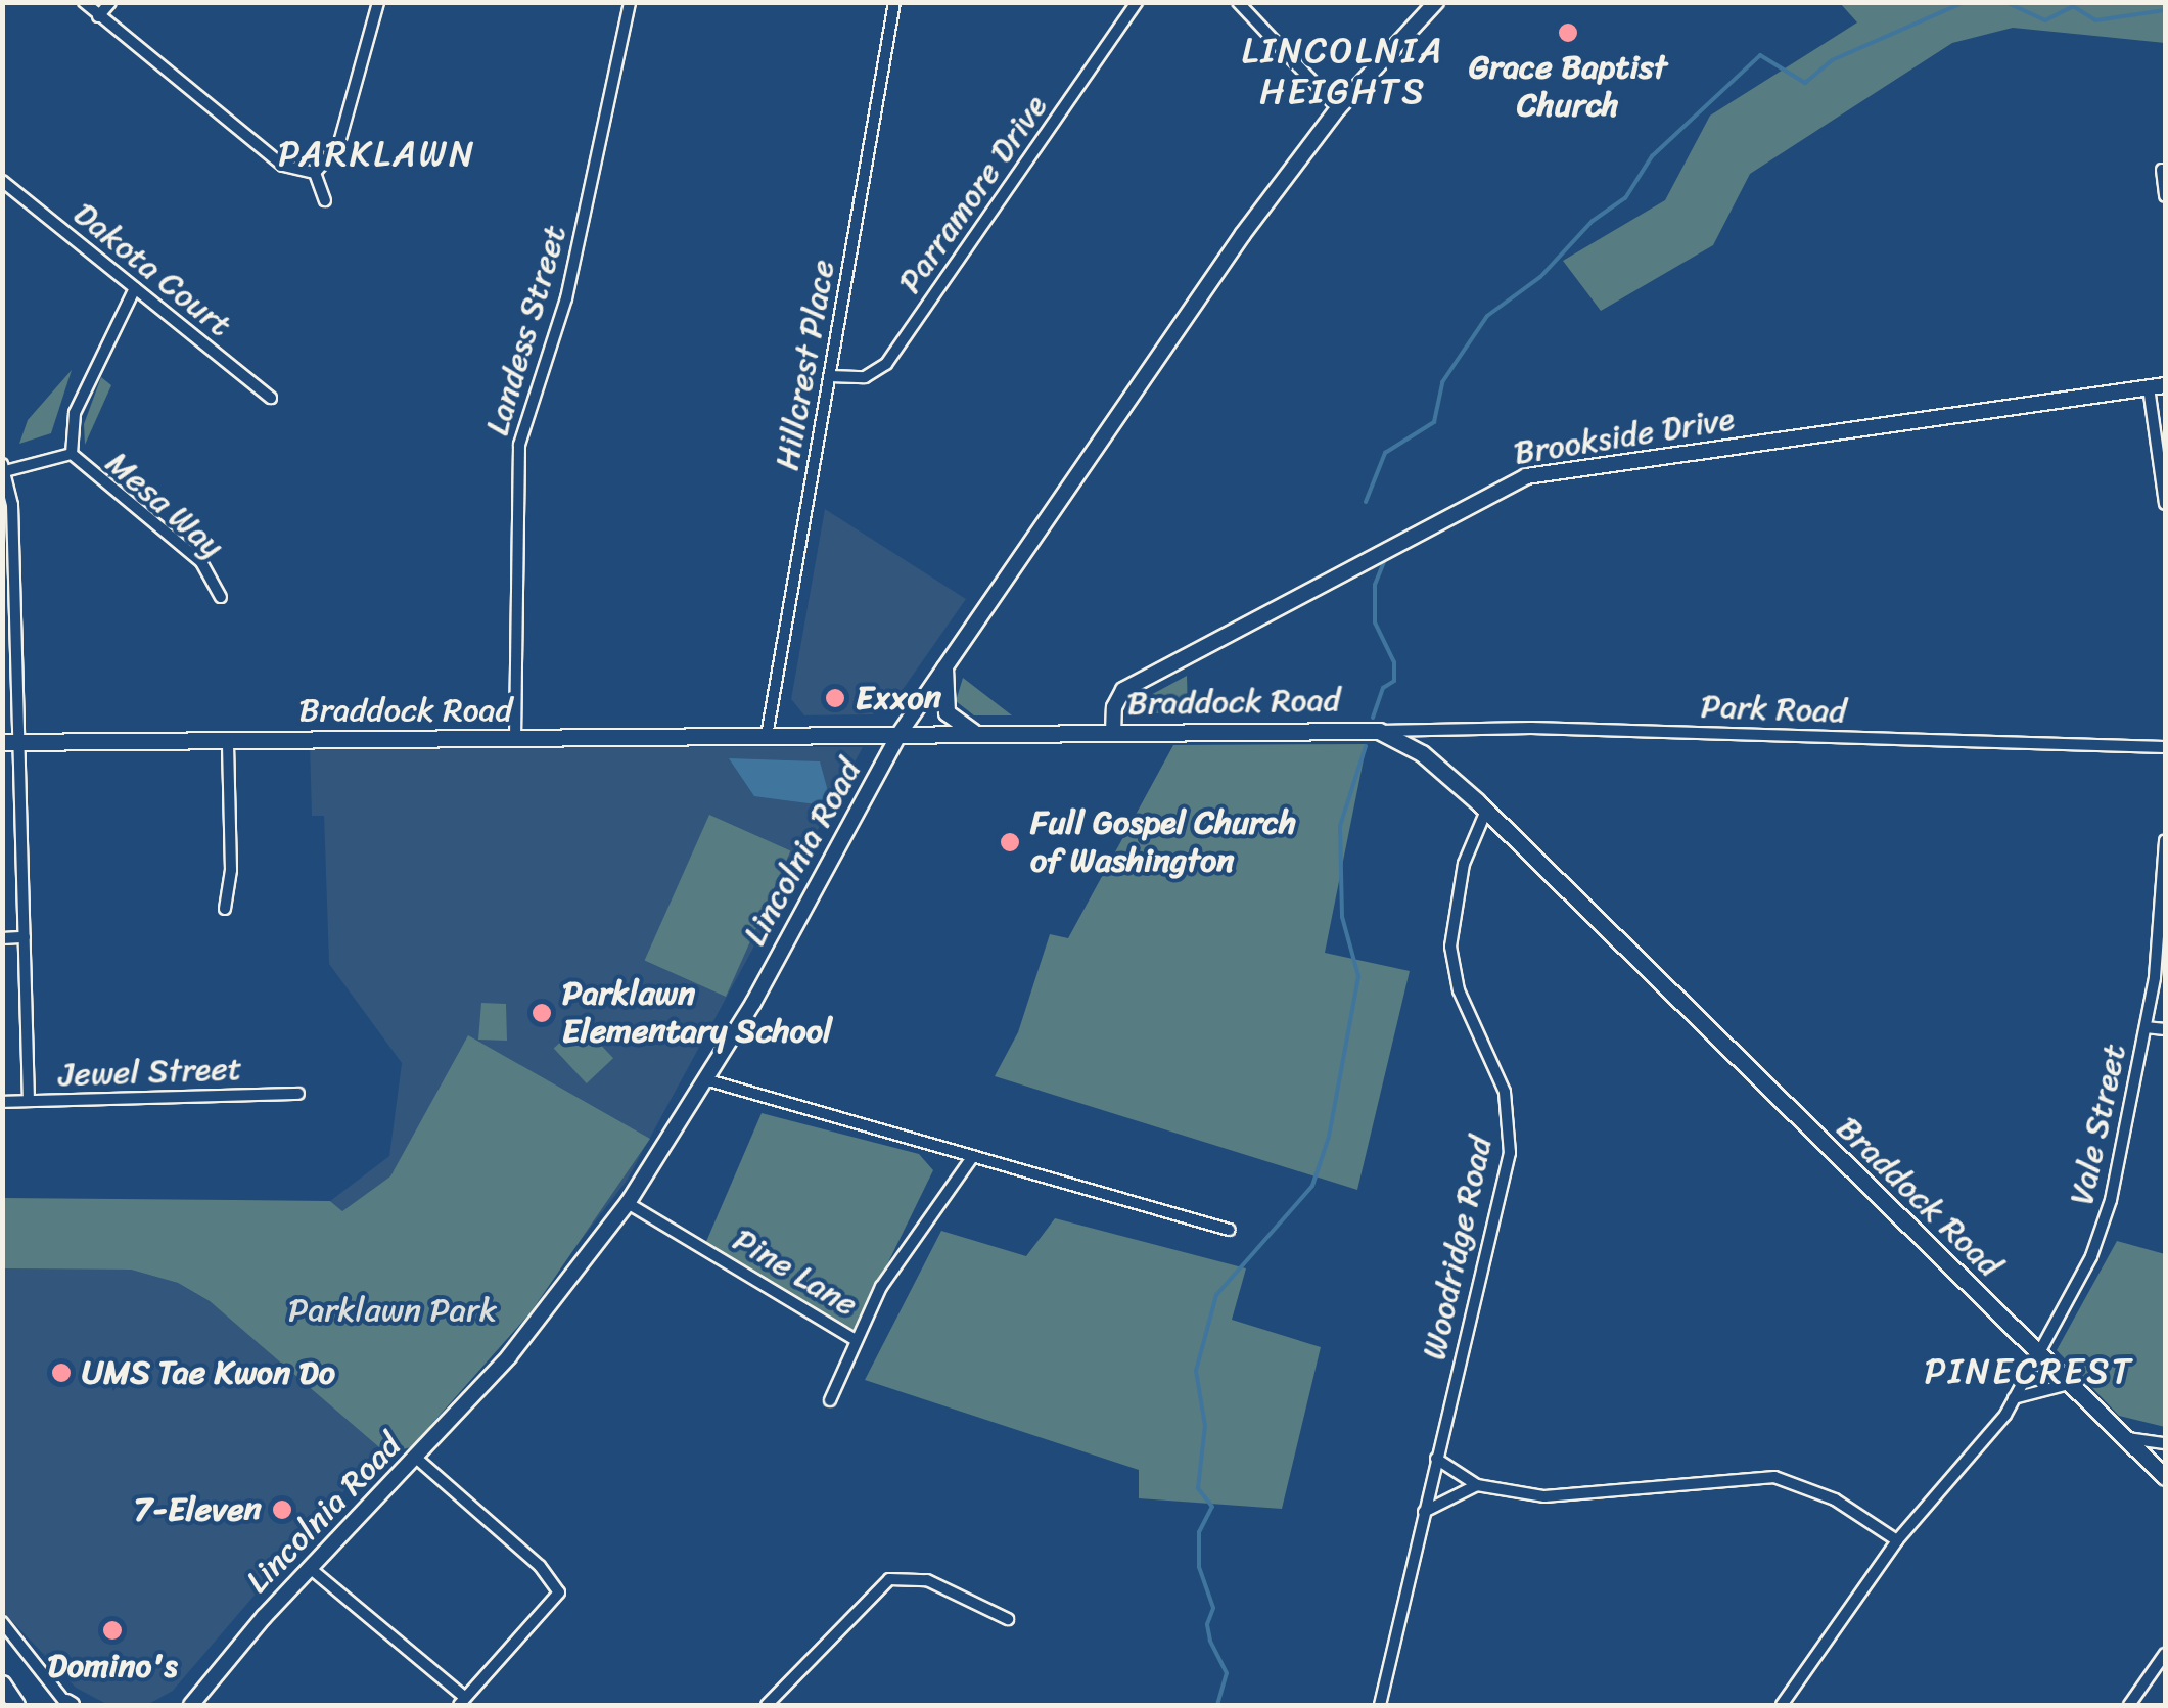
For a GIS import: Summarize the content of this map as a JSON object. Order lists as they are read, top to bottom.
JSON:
{
  "streets": {
    "main road": ["Brookside Drive", "Braddock Road", "Lincolnia Road"],
    "street": [
      "Parramore Drive",
      "Dakota Court",
      "Landess Street",
      "Hillcrest Place",
      "Mesa Way",
      "Park Road",
      "Jewel Street",
      "Vale Street",
      "Woodridge Road",
      "Pine Lane"
    ]
  },
  "crossings": [
    ["Parramore Drive", "Hillcrest Place"],
    ["Landess Street", "Braddock Road"],
    ["Hillcrest Place", "Braddock Road"],
    ["Brookside Drive", "Braddock Road"],
    ["Braddock Road", "Park Road"],
    ["Braddock Road", "Lincolnia Road"],
    ["Braddock Road", "Vale Street"],
    ["Braddock Road", "Woodridge Road"],
    ["Lincolnia Road", "Pine Lane"]
  ],
  "districts": ["LINCOLNIA HEIGHTS", "PARKLAWN", "PINECREST"],
  "parks": ["Parklawn Park"],
  "places": [
    "Grace Baptist Church",
    "Exxon",
    "Full Gospel Church of Washington",
    "Parklawn Elementary School",
    "UMS Tae Kwon Do",
    "7-Eleven",
    "Domino's"
  ]
}
